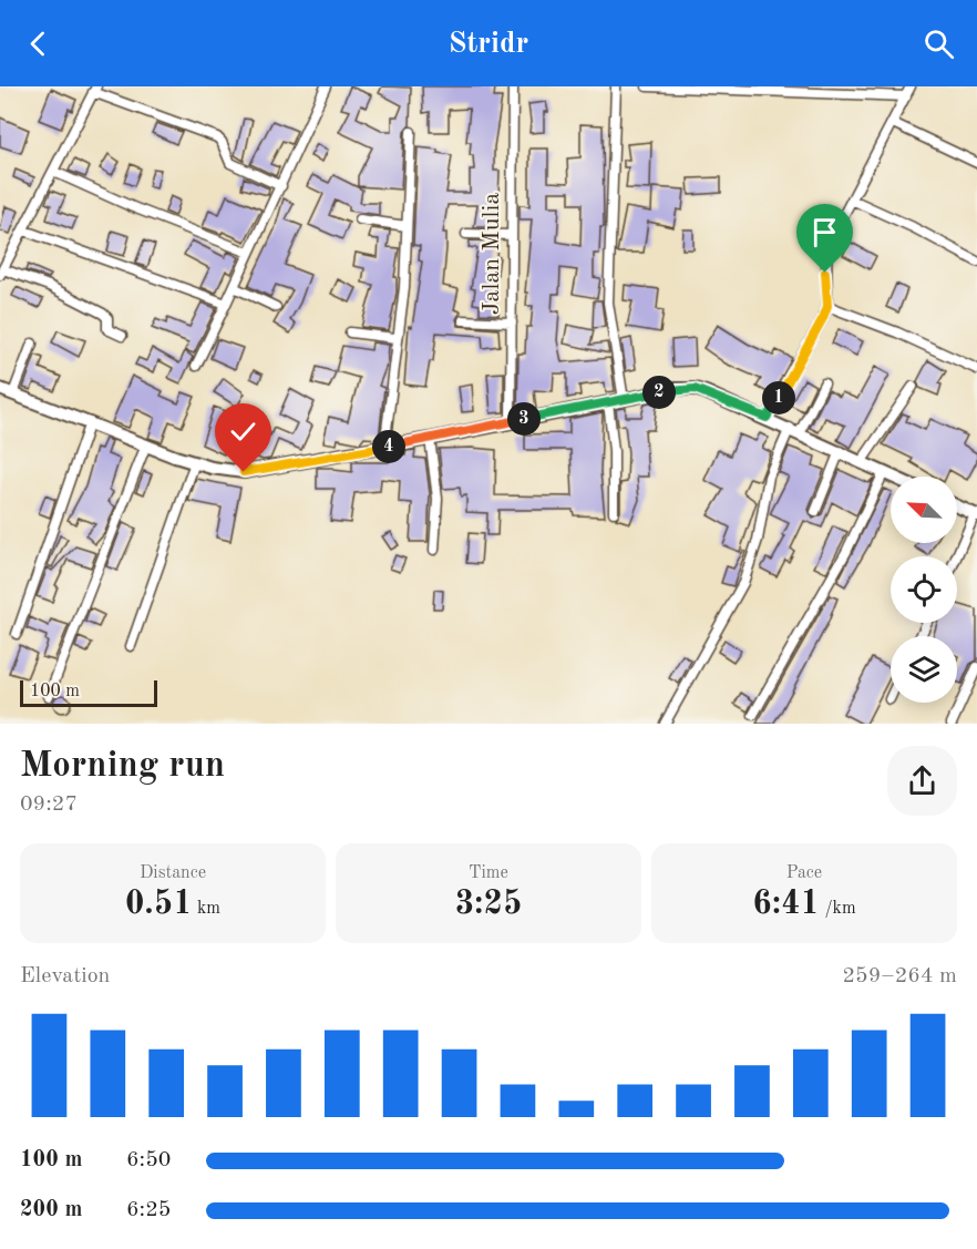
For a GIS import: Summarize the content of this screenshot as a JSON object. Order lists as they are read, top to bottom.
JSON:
{
  "streets": {
    "street": ["Jalan Mulia"]
  },
  "scale_bar": "100 m",
  "north": "top left",
  "page": {
    "header": "Stridr",
    "pins": [
      "2",
      "1",
      "3",
      "4"
    ],
    "scale": "100 m",
    "heading": ["Morning run", "09:27"],
    "stats": [
      ["Distance", "0.51 km"],
      ["Time", "3:25"],
      ["Pace", "6:41 /km"]
    ],
    "chart": ["Elevation", "259–264 m"],
    "list": [
      {
        "name": "100 m",
        "note": "6:50"
      },
      {
        "name": "200 m",
        "note": "6:25"
      }
    ]
  }
}
